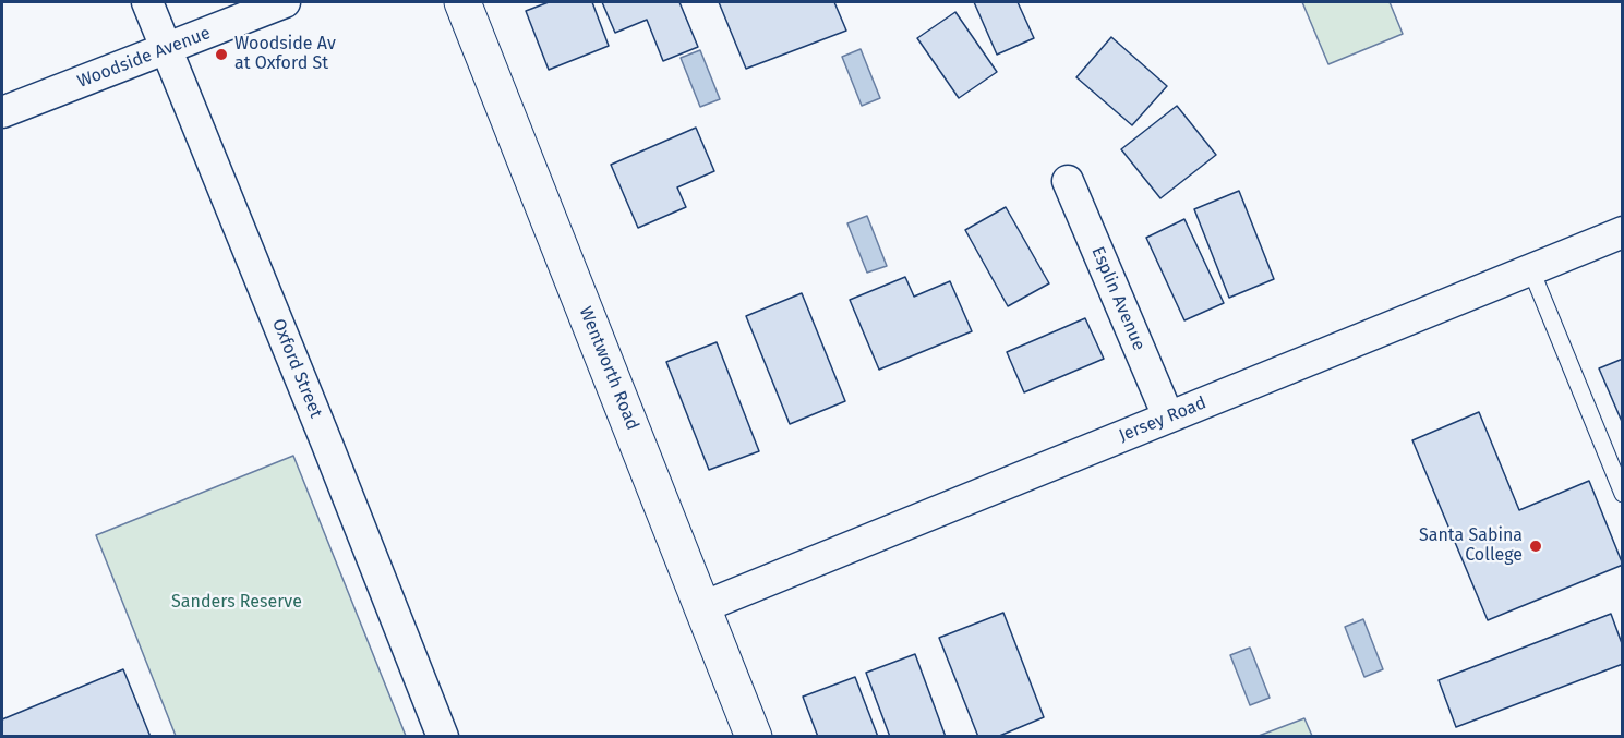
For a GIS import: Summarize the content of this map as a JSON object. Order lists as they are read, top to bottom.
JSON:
{
  "streets": {
    "street": [
      "Woodside Avenue",
      "Esplin Avenue",
      "Oxford Street",
      "Wentworth Road",
      "Jersey Road"
    ]
  },
  "crossings": [
    ["Woodside Avenue", "Oxford Street"],
    ["Esplin Avenue", "Jersey Road"],
    ["Wentworth Road", "Jersey Road"]
  ],
  "parks": ["Sanders Reserve"],
  "places": ["Woodside Av at Oxford St", "Santa Sabina College"]
}
